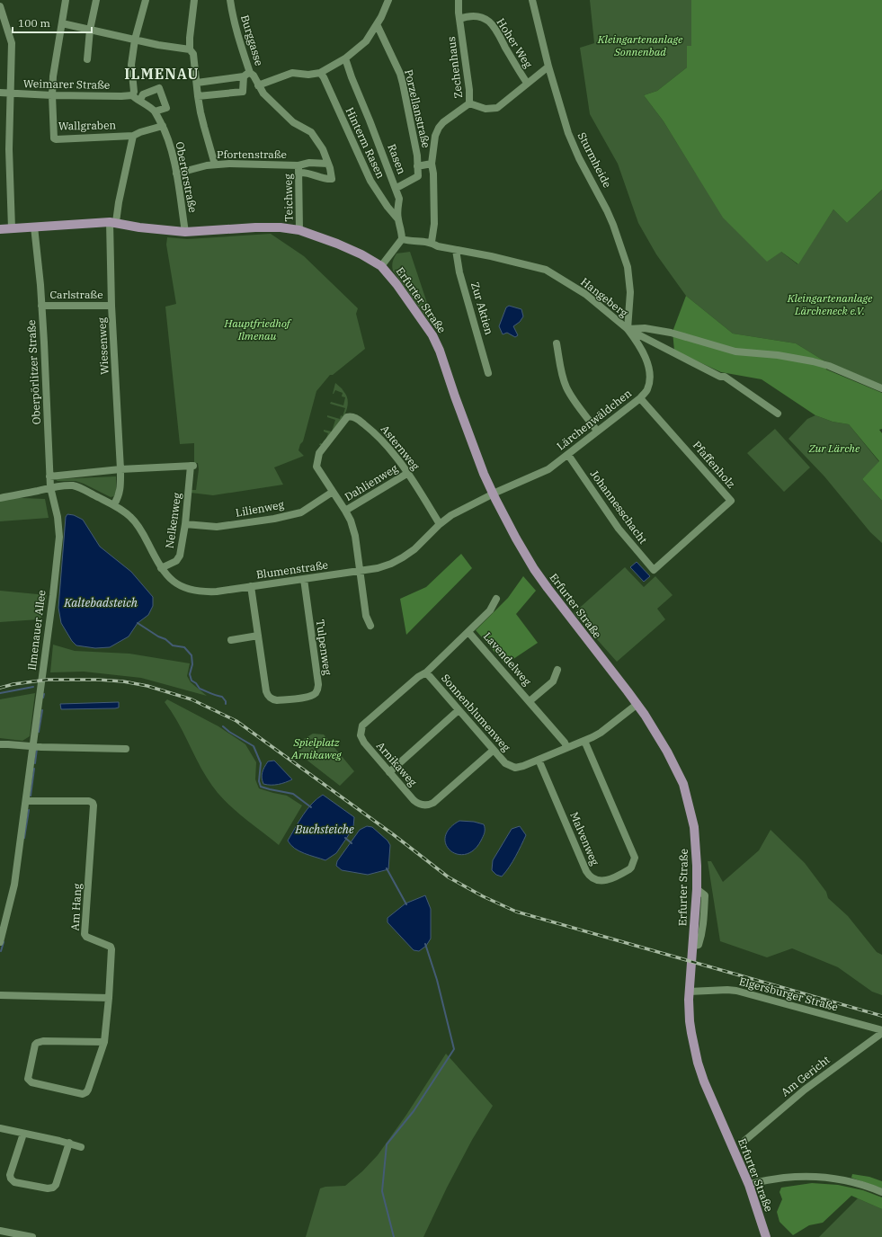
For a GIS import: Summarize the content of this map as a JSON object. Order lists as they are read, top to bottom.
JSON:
{
  "streets": {
    "main road": ["Erfurter Straße"],
    "street": [
      "Burggasse",
      "Hoher Weg",
      "Zechenhaus",
      "Weimarer Straße",
      "Porzellanstraße",
      "Wallgraben",
      "Hinterm Rasen",
      "Pfortenstraße",
      "Rasen",
      "Sturmheide",
      "Obertorstraße",
      "Teichweg",
      "Carlstraße",
      "Hangeberg",
      "Zur Aktien",
      "Wiesenweg",
      "Oberpörlitzer Straße",
      "Lärchenwäldchen",
      "Asternweg",
      "Pfaffenholz",
      "Dahlienweg",
      "Johannesschacht",
      "Lilienweg",
      "Nelkenweg",
      "Blumenstraße",
      "Ilmenauer Allee",
      "Tulpenweg",
      "Lavendelweg",
      "Sonnenblumenweg",
      "Arnikaweg",
      "Malvenweg",
      "Am Hang",
      "Elgersburger Straße",
      "Am Gericht"
    ]
  },
  "crossings": [
    ["Burggasse", "Pfortenstraße"],
    ["Hoher Weg", "Zechenhaus"],
    ["Zechenhaus", "Sturmheide"],
    ["Weimarer Straße", "Wallgraben"],
    ["Porzellanstraße", "Rasen"],
    ["Wallgraben", "Wiesenweg"],
    ["Hinterm Rasen", "Rasen"],
    ["Pfortenstraße", "Obertorstraße"],
    ["Pfortenstraße", "Teichweg"],
    ["Rasen", "Hangeberg"],
    ["Sturmheide", "Hangeberg"],
    ["Sturmheide", "Lärchenwäldchen"],
    ["Obertorstraße", "Erfurter Straße"],
    ["Teichweg", "Erfurter Straße"],
    ["Carlstraße", "Wiesenweg"],
    ["Carlstraße", "Oberpörlitzer Straße"],
    ["Hangeberg", "Zur Aktien"],
    ["Hangeberg", "Lärchenwäldchen"],
    ["Erfurter Straße", "Wiesenweg"],
    ["Erfurter Straße", "Oberpörlitzer Straße"],
    ["Erfurter Straße", "Lärchenwäldchen"],
    ["Erfurter Straße", "Blumenstraße"],
    ["Erfurter Straße", "Sonnenblumenweg"],
    ["Erfurter Straße", "Elgersburger Straße"],
    ["Wiesenweg", "Nelkenweg"],
    ["Oberpörlitzer Straße", "Blumenstraße"],
    ["Oberpörlitzer Straße", "Ilmenauer Allee"],
    ["Lärchenwäldchen", "Pfaffenholz"],
    ["Lärchenwäldchen", "Johannesschacht"],
    ["Lärchenwäldchen", "Blumenstraße"],
    ["Asternweg", "Dahlienweg"],
    ["Asternweg", "Lilienweg"],
    ["Asternweg", "Blumenstraße"],
    ["Pfaffenholz", "Johannesschacht"],
    ["Lilienweg", "Nelkenweg"],
    ["Nelkenweg", "Blumenstraße"],
    ["Blumenstraße", "Tulpenweg"],
    ["Ilmenauer Allee", "Am Hang"],
    ["Lavendelweg", "Sonnenblumenweg"],
    ["Sonnenblumenweg", "Arnikaweg"],
    ["Sonnenblumenweg", "Malvenweg"],
    ["Elgersburger Straße", "Am Gericht"]
  ],
  "districts": ["ILMENAU"],
  "water": ["Kaltebadsteich", "Buchsteiche"],
  "parks": [
    "Kleingartenanlage Sonnenbad",
    "Kleingartenanlage Lärcheneck e.V.",
    "Hauptfriedhof Ilmenau",
    "Zur Lärche",
    "Spielplatz Arnikaweg"
  ],
  "scale_bar": "100 m"
}
